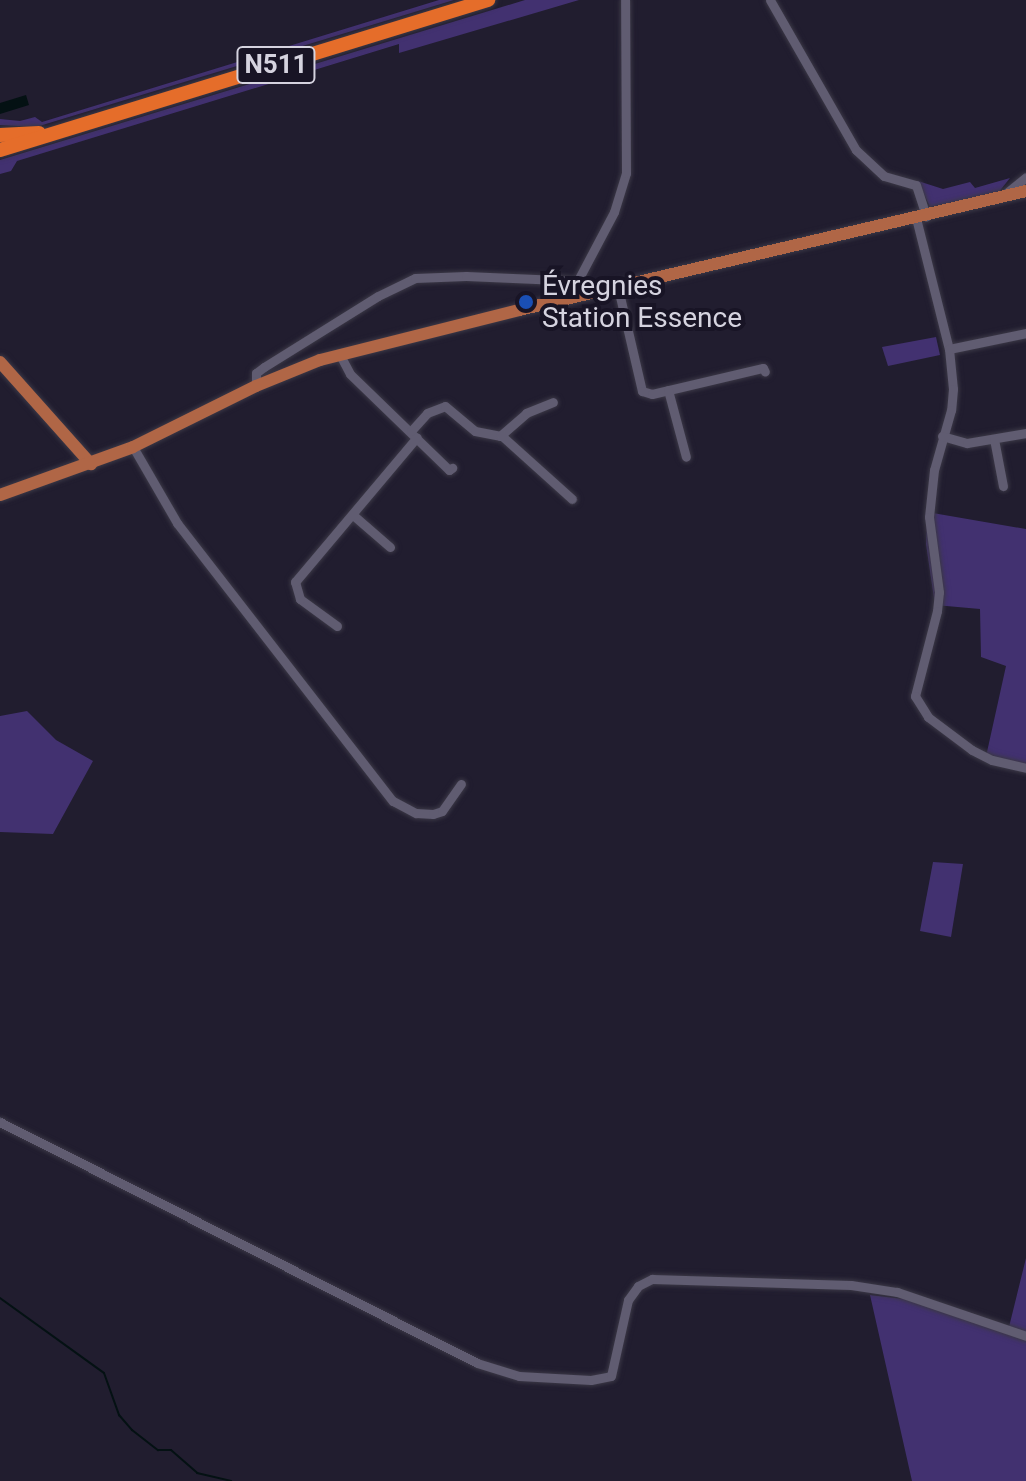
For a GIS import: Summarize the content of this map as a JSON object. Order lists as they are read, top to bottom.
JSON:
{
  "streets": {
    "highway": ["N511"]
  },
  "places": ["Évregnies Station Essence"]
}
